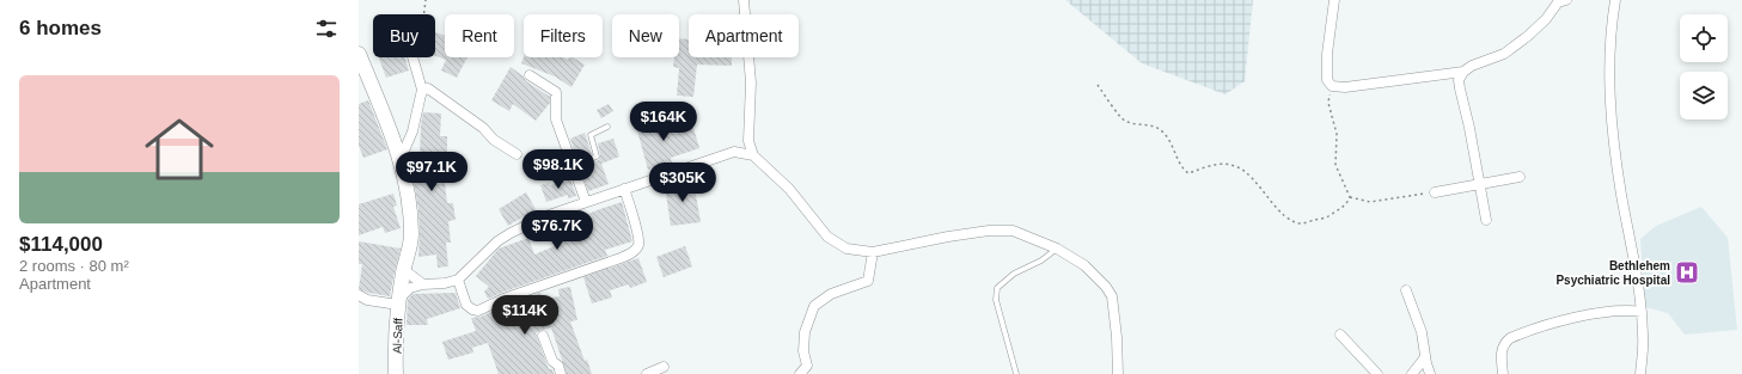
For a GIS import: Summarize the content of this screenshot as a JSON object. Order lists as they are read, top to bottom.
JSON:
{
  "streets": {
    "street": ["Al-Saff"]
  },
  "places": {
    "hospital": ["Bethlehem Psychiatric Hospital"]
  },
  "page": {
    "heading": "6 homes",
    "chip": [
      "Buy",
      "Rent",
      "Filters",
      "New",
      "Apartment"
    ],
    "list": [
      {
        "name": "$114,000",
        "note": "2 rooms · 80 m² · Apartment"
      }
    ],
    "price": [
      "$164K",
      "$98.1K",
      "$97.1K",
      "$305K",
      "$76.7K",
      "$114K"
    ]
  }
}
